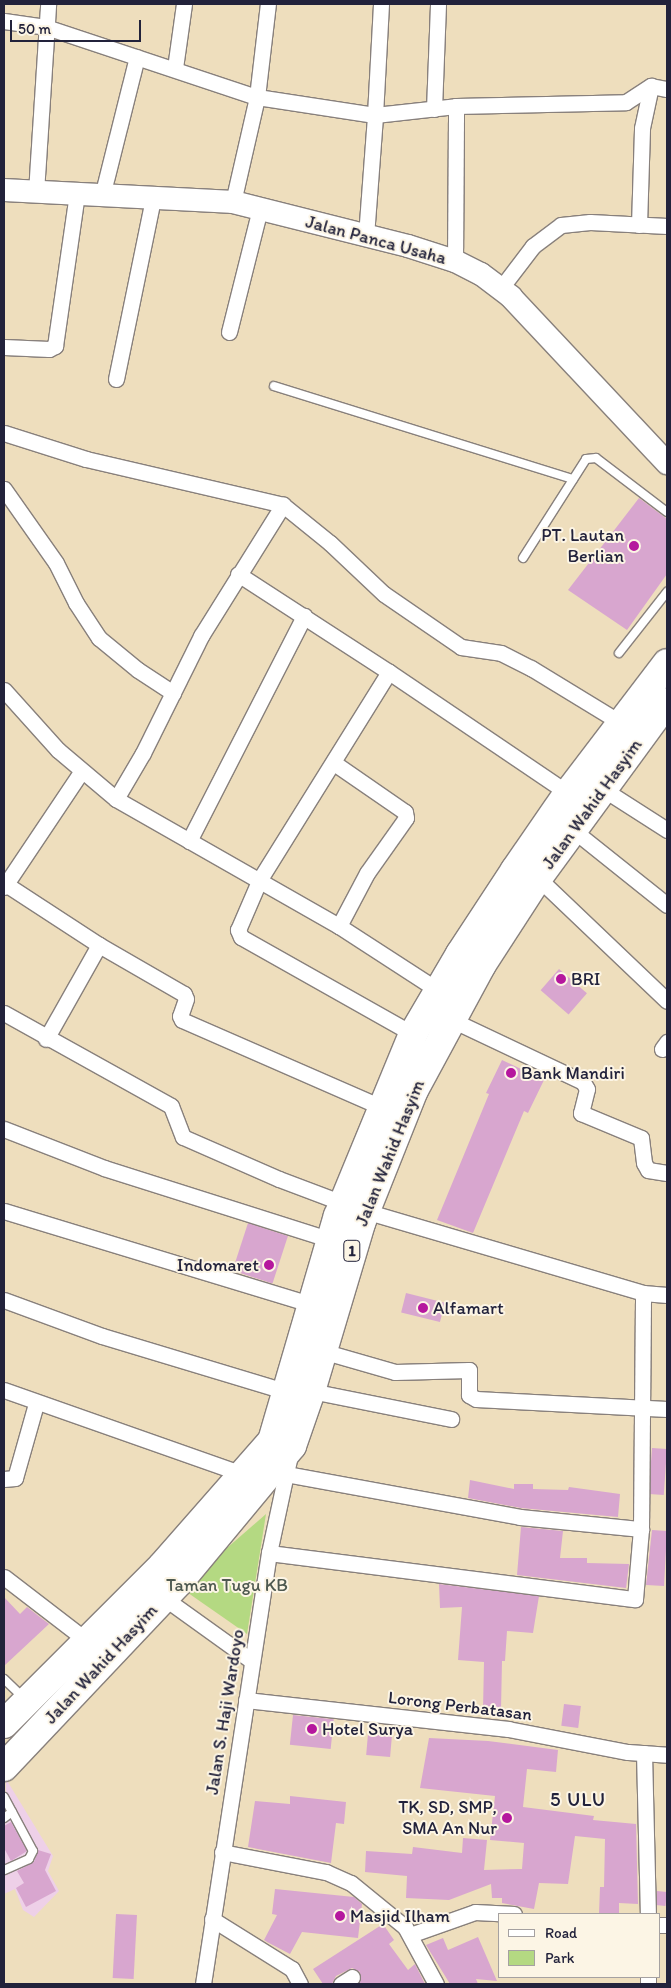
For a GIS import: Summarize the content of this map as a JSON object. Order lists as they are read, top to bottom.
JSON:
{
  "streets": {
    "highway": ["Jalan Wahid Hasyim", "1"],
    "street": ["Jalan Panca Usaha", "Lorong Perbatasan", "Jalan S. Haji Wardoyo"]
  },
  "crossings": [
    ["Jalan Wahid Hasyim", "Jalan S. Haji Wardoyo"],
    ["Lorong Perbatasan", "Jalan S. Haji Wardoyo"]
  ],
  "districts": ["5 ULU"],
  "parks": ["Taman Tugu KB"],
  "places": [
    "PT. Lautan Berlian",
    "BRI",
    "Bank Mandiri",
    "Indomaret",
    "Alfamart",
    "Hotel Surya",
    "TK, SD, SMP, SMA An Nur",
    "Masjid Ilham"
  ],
  "legend": ["Road", "Park"],
  "scale_bar": "50 m"
}
